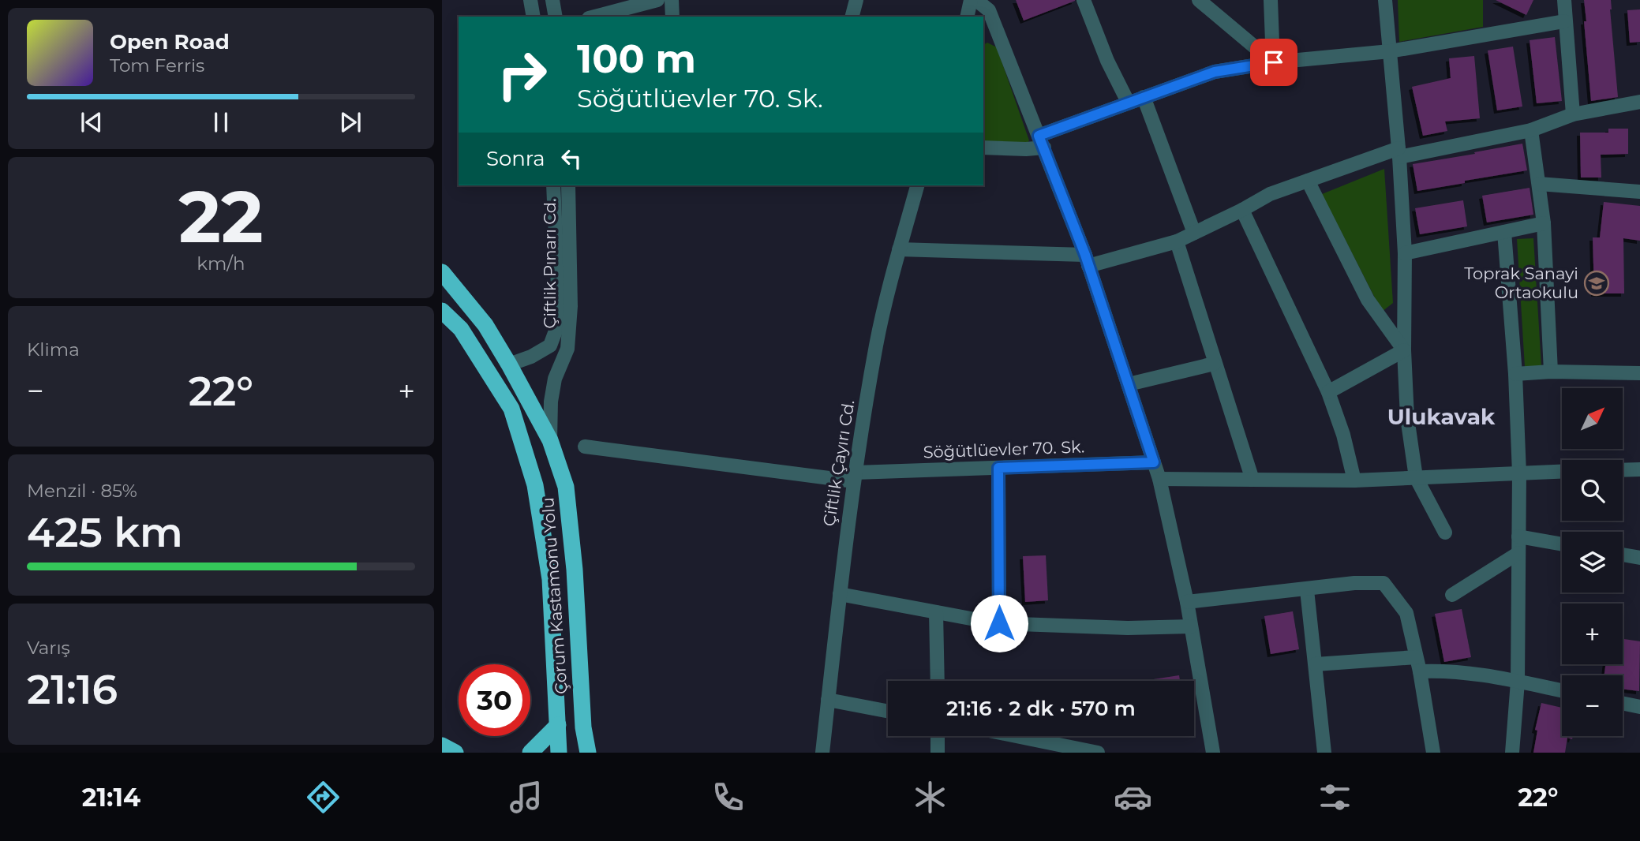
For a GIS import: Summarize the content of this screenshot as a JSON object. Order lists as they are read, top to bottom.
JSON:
{
  "streets": {
    "highway": ["Çorum Kastamonu Yolu"],
    "street": ["Çiftlik Pınarı Cd.", "Söğütlüevler 70. Sk.", "Çiftlik Çayırı Cd."]
  },
  "crossings": [
    ["Çiftlik Pınarı Cd.", "Çorum Kastamonu Yolu"],
    ["Söğütlüevler 70. Sk.", "Çiftlik Çayırı Cd."]
  ],
  "districts": ["Ulukavak"],
  "places": {
    "school or university": ["Toprak Sanayi Ortaokulu"]
  },
  "north": "top right",
  "page": {
    "turn": ["100 m", "Söğütlüevler 70. Sk."],
    "song": ["Open Road", "Tom Ferris"],
    "then": "Sonra",
    "tile": [
      ["22", "km/h"],
      "Klima",
      ["Menzil · 85%", "425 km"],
      ["Varış", "21:16"]
    ],
    "heat": ["−", "22°", "+"],
    "map_buttons": ["+", "−"],
    "limit": "30",
    "trip": "21:16 · 2 dk · 570 m",
    "tabs": ["21:14", "22°"]
  }
}
